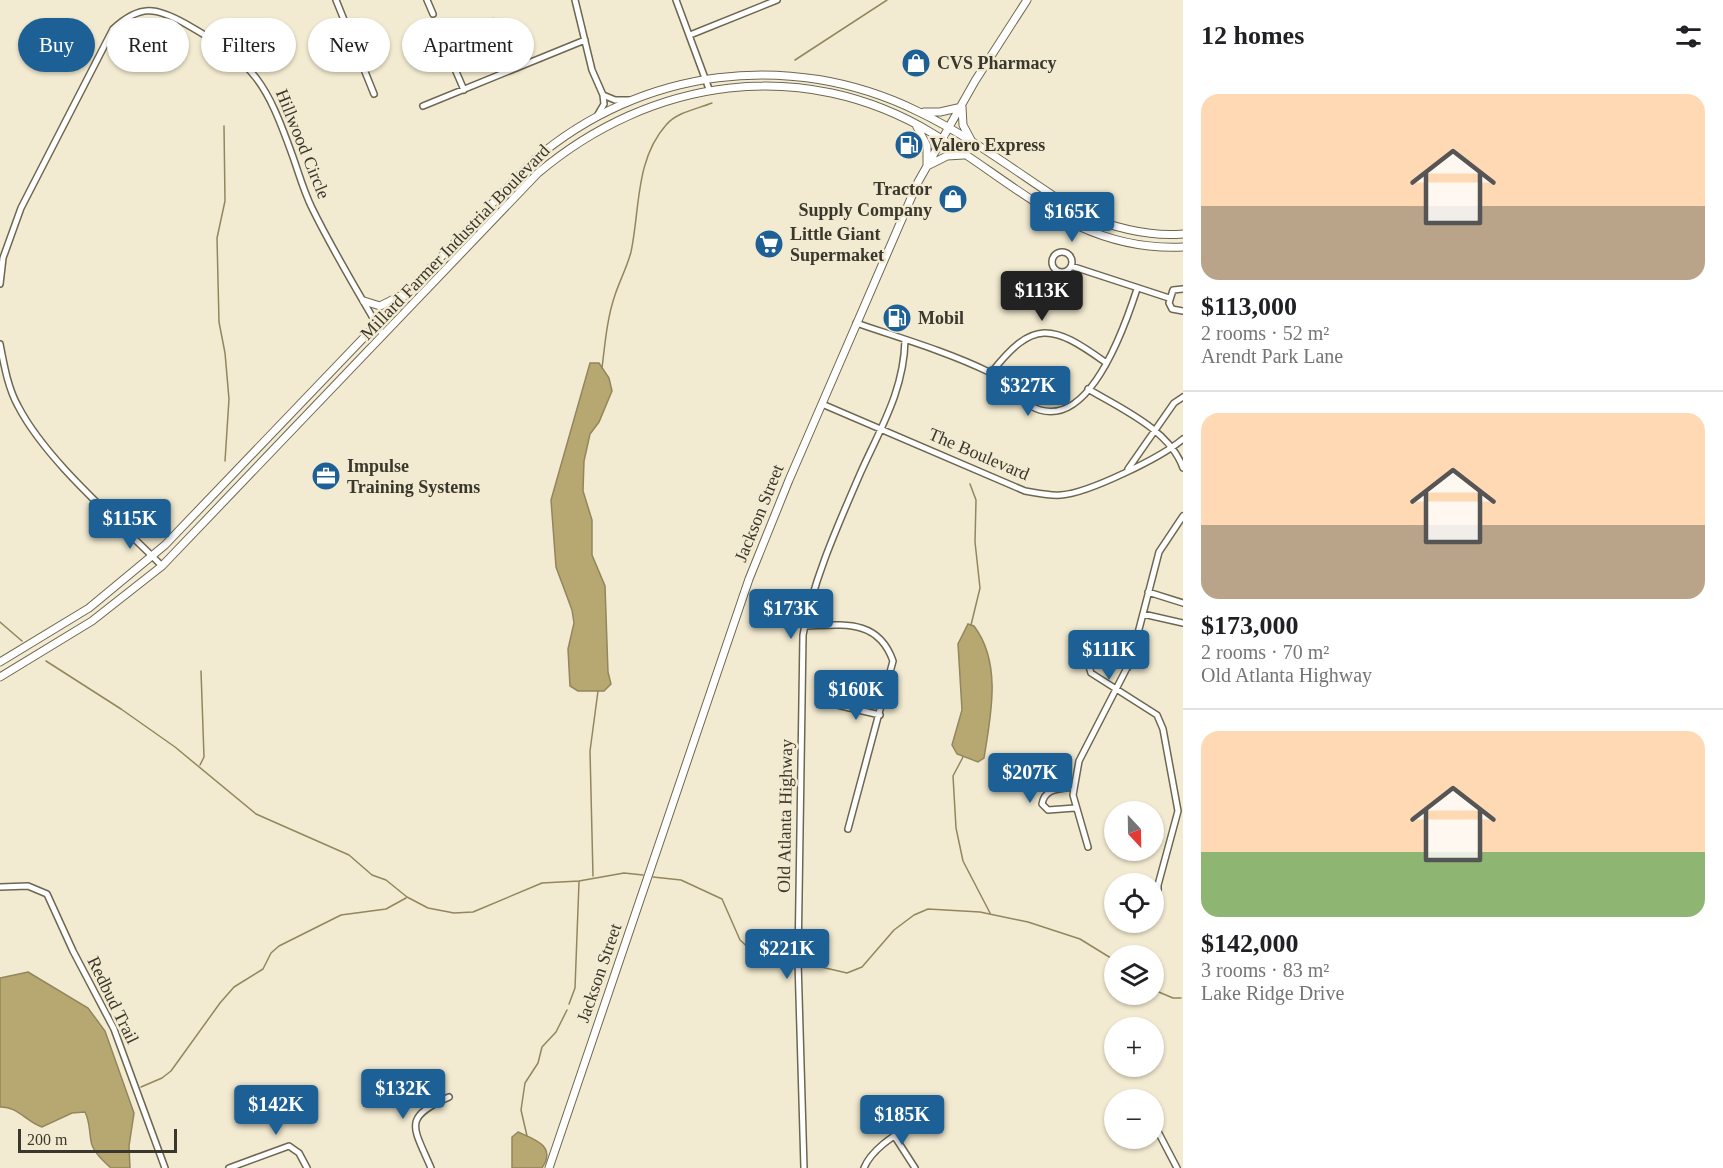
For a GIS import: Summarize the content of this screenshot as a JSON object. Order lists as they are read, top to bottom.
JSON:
{
  "streets": {
    "main road": ["Millard Farmer Industrial Boulevard", "Jackson Street"],
    "street": [
      "Hillwood Circle",
      "The Boulevard",
      "Old Atlanta Highway",
      "Redbud Trail"
    ]
  },
  "crossings": [
    ["Hillwood Circle", "Millard Farmer Industrial Boulevard"],
    ["Millard Farmer Industrial Boulevard", "Jackson Street"],
    ["The Boulevard", "Jackson Street"],
    ["The Boulevard", "Old Atlanta Highway"]
  ],
  "places": {
    "shop": ["CVS Pharmacy", "Tractor Supply Company"],
    "fuel station": ["Valero Express", "Mobil"],
    "supermarket": ["Little Giant Supermaket"],
    "office": ["Impulse Training Systems"]
  },
  "scale_bar": "200 m",
  "north": "bottom",
  "page": {
    "heading": "12 homes",
    "chip": [
      "Buy",
      "Rent",
      "Filters",
      "New",
      "Apartment"
    ],
    "list": [
      {
        "name": "$113,000",
        "note": "2 rooms · 52 m² · Arendt Park Lane"
      },
      {
        "name": "$173,000",
        "note": "2 rooms · 70 m² · Old Atlanta Highway"
      },
      {
        "name": "$142,000",
        "note": "3 rooms · 83 m² · Lake Ridge Drive"
      }
    ],
    "price": [
      "$165K",
      "$113K",
      "$327K",
      "$115K",
      "$173K",
      "$111K",
      "$160K",
      "$207K",
      "$221K",
      "$132K",
      "$142K",
      "$185K"
    ],
    "map_buttons": ["+", "−"],
    "scale": "200 m"
  }
}
